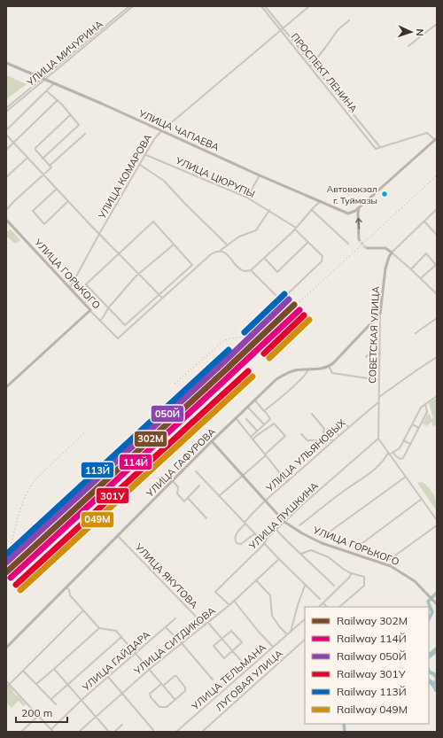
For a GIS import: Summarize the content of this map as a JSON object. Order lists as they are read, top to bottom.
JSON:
{
  "streets": {
    "main road": [
      "УЛИЦА ЧАПАЕВА",
      "УЛИЦА ГОРЬКОГО",
      "СОВЕТСКАЯ УЛИЦА",
      "УЛИЦА ГАФУРОВА"
    ],
    "street": [
      "УЛИЦА МИЧУРИНА",
      "ПРОСПЕКТ ЛЕНИНА",
      "УЛИЦА КОМАРОВА",
      "УЛИЦА ЦЮРУПЫ",
      "УЛИЦА УЛЬЯНОВЫХ",
      "УЛИЦА ПУШКИНА",
      "УЛИЦА ЯКУТОВА",
      "УЛИЦА СИТДИКОВА",
      "УЛИЦА ГАЙДАРА",
      "УЛИЦА ТЕЛЬМАНА",
      "ЛУГОВАЯ УЛИЦА"
    ]
  },
  "crossings": [
    ["УЛИЦА МИЧУРИНА", "УЛИЦА ЧАПАЕВА"],
    ["ПРОСПЕКТ ЛЕНИНА", "УЛИЦА КОМАРОВА"],
    ["УЛИЦА ЧАПАЕВА", "УЛИЦА КОМАРОВА"],
    ["УЛИЦА КОМАРОВА", "УЛИЦА ЦЮРУПЫ"],
    ["УЛИЦА КОМАРОВА", "УЛИЦА ГОРЬКОГО"],
    ["УЛИЦА ГОРЬКОГО", "УЛИЦА УЛЬЯНОВЫХ"],
    ["УЛИЦА ГОРЬКОГО", "УЛИЦА ГАФУРОВА"],
    ["УЛИЦА ГОРЬКОГО", "УЛИЦА ПУШКИНА"],
    ["СОВЕТСКАЯ УЛИЦА", "УЛИЦА УЛЬЯНОВЫХ"],
    ["СОВЕТСКАЯ УЛИЦА", "УЛИЦА ПУШКИНА"],
    ["УЛИЦА ГАФУРОВА", "УЛИЦА ЯКУТОВА"],
    ["УЛИЦА ПУШКИНА", "УЛИЦА СИТДИКОВА"],
    ["УЛИЦА ЯКУТОВА", "УЛИЦА СИТДИКОВА"]
  ],
  "places": ["Автовокзал г. Туймазы"],
  "lines": [
    "rail line 113Й",
    "rail line 050Й",
    "rail line 302М",
    "rail line 114Й",
    "rail line 301У",
    "rail line 049М"
  ],
  "legend": [
    "Railway 302М",
    "Railway 114Й",
    "Railway 050Й",
    "Railway 301У",
    "Railway 113Й",
    "Railway 049М"
  ],
  "scale_bar": "200 m",
  "north": "right"
}
